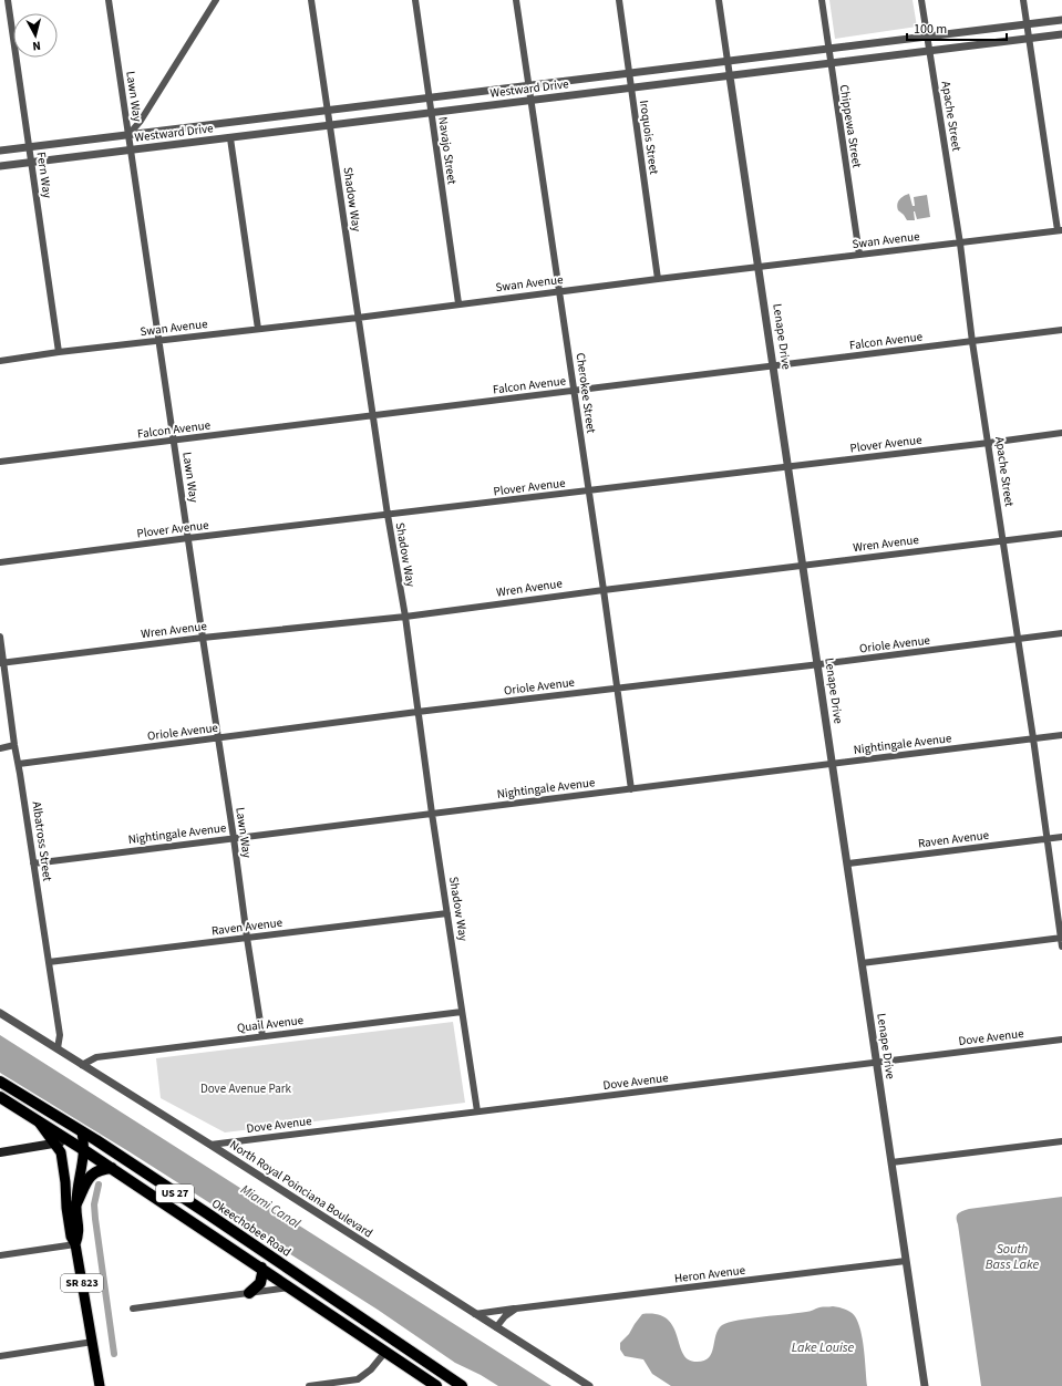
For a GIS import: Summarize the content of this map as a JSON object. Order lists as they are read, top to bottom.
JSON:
{
  "streets": {
    "highway": ["US 27", "Okeechobee Road"],
    "main road": ["SR 823"],
    "street": [
      "Westward Drive",
      "Lawn Way",
      "Apache Street",
      "Chippewa Street",
      "Iroquois Street",
      "Navajo Street",
      "Fern Way",
      "Shadow Way",
      "Swan Avenue",
      "Lenape Drive",
      "Falcon Avenue",
      "Cherokee Street",
      "Plover Avenue",
      "Wren Avenue",
      "Oriole Avenue",
      "Nightingale Avenue",
      "Raven Avenue",
      "Albatross Street",
      "Quail Avenue",
      "Dove Avenue",
      "North Royal Poinciana Boulevard",
      "Heron Avenue"
    ]
  },
  "crossings": [
    ["Westward Drive", "Lawn Way"],
    ["Westward Drive", "Apache Street"],
    ["Westward Drive", "Chippewa Street"],
    ["Westward Drive", "Iroquois Street"],
    ["Westward Drive", "Navajo Street"],
    ["Westward Drive", "Fern Way"],
    ["Westward Drive", "Shadow Way"],
    ["Westward Drive", "Lenape Drive"],
    ["Westward Drive", "Cherokee Street"],
    ["Lawn Way", "Swan Avenue"],
    ["Lawn Way", "Falcon Avenue"],
    ["Lawn Way", "Plover Avenue"],
    ["Lawn Way", "Wren Avenue"],
    ["Lawn Way", "Oriole Avenue"],
    ["Lawn Way", "Nightingale Avenue"],
    ["Lawn Way", "Raven Avenue"],
    ["Lawn Way", "Quail Avenue"],
    ["Apache Street", "Swan Avenue"],
    ["Apache Street", "Falcon Avenue"],
    ["Apache Street", "Plover Avenue"],
    ["Apache Street", "Wren Avenue"],
    ["Apache Street", "Oriole Avenue"],
    ["Apache Street", "Nightingale Avenue"],
    ["Apache Street", "Raven Avenue"],
    ["Chippewa Street", "Swan Avenue"],
    ["Iroquois Street", "Swan Avenue"],
    ["Navajo Street", "Swan Avenue"],
    ["Fern Way", "Swan Avenue"],
    ["Shadow Way", "Swan Avenue"],
    ["Shadow Way", "Falcon Avenue"],
    ["Shadow Way", "Plover Avenue"],
    ["Shadow Way", "Wren Avenue"],
    ["Shadow Way", "Oriole Avenue"],
    ["Shadow Way", "Nightingale Avenue"],
    ["Shadow Way", "Raven Avenue"],
    ["Shadow Way", "Quail Avenue"],
    ["Shadow Way", "Dove Avenue"],
    ["Swan Avenue", "Lenape Drive"],
    ["Swan Avenue", "Cherokee Street"],
    ["Lenape Drive", "Falcon Avenue"],
    ["Lenape Drive", "Plover Avenue"],
    ["Lenape Drive", "Wren Avenue"],
    ["Lenape Drive", "Oriole Avenue"],
    ["Lenape Drive", "Nightingale Avenue"],
    ["Lenape Drive", "Raven Avenue"],
    ["Lenape Drive", "Dove Avenue"],
    ["Lenape Drive", "Heron Avenue"],
    ["Falcon Avenue", "Cherokee Street"],
    ["Cherokee Street", "Plover Avenue"],
    ["Cherokee Street", "Wren Avenue"],
    ["Cherokee Street", "Oriole Avenue"],
    ["Cherokee Street", "Nightingale Avenue"],
    ["Wren Avenue", "Albatross Street"],
    ["Oriole Avenue", "Albatross Street"],
    ["Nightingale Avenue", "Albatross Street"],
    ["Raven Avenue", "Albatross Street"],
    ["Albatross Street", "North Royal Poinciana Boulevard"],
    ["Quail Avenue", "North Royal Poinciana Boulevard"],
    ["Dove Avenue", "North Royal Poinciana Boulevard"],
    ["North Royal Poinciana Boulevard", "Heron Avenue"],
    ["US 27", "Okeechobee Road"],
    ["US 27", "SR 823"],
    ["Okeechobee Road", "SR 823"]
  ],
  "water": ["Miami Canal", "South Bass Lake", "Lake Louise"],
  "parks": ["Dove Avenue Park"],
  "scale_bar": "100 m",
  "north": "bottom"
}
